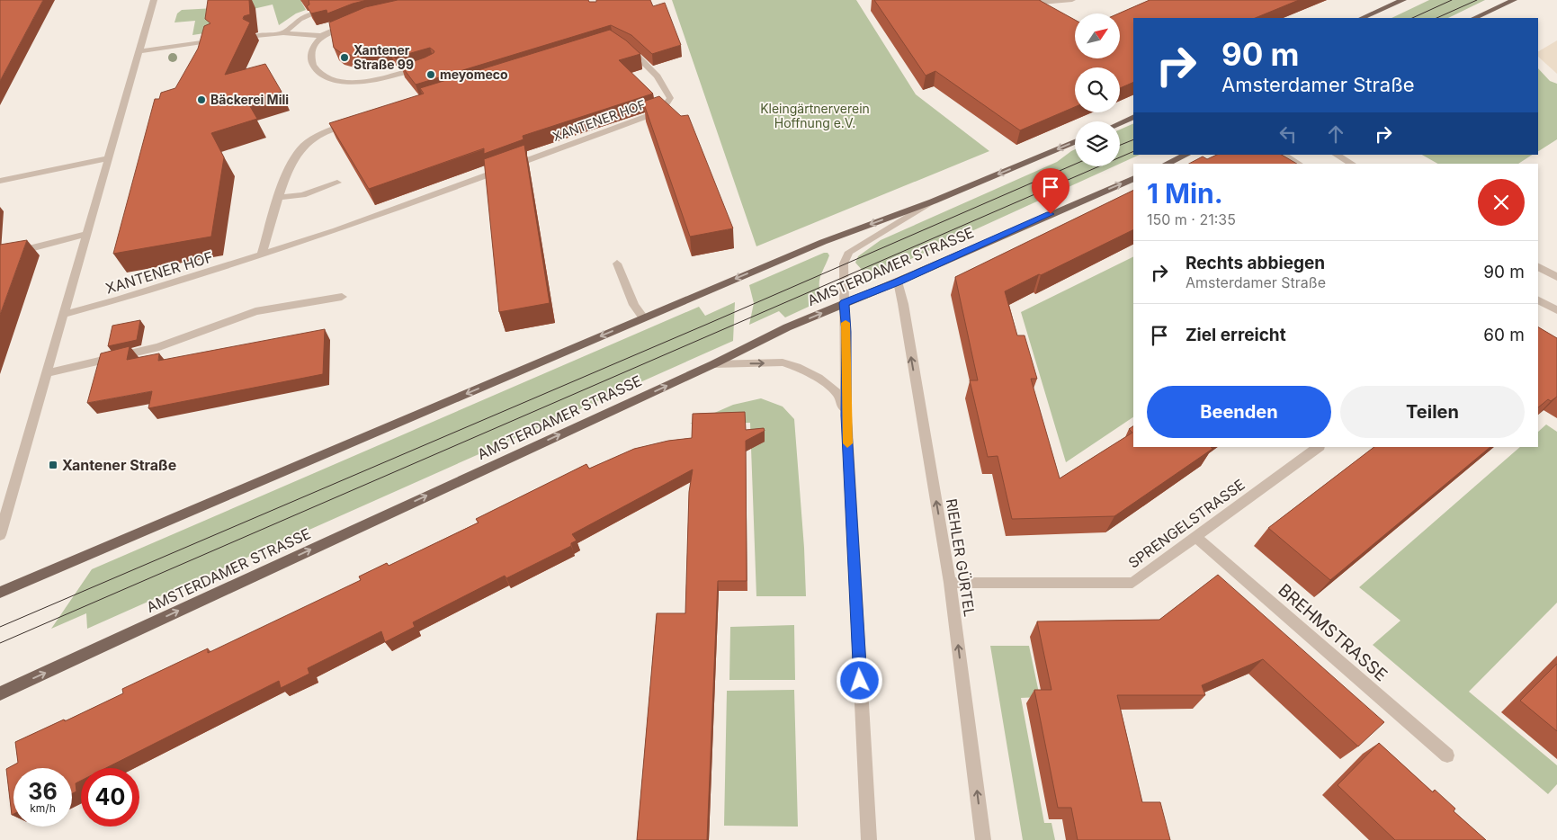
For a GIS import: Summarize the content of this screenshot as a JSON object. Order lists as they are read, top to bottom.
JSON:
{
  "streets": {
    "main road": ["AMSTERDAMER STRASSE"],
    "street": [
      "XANTENER HOF",
      "SPRENGELSTRASSE",
      "RIEHLER GÜRTEL",
      "BREHMSTRASSE"
    ]
  },
  "crossings": [
    ["AMSTERDAMER STRASSE", "RIEHLER GÜRTEL"],
    ["SPRENGELSTRASSE", "RIEHLER GÜRTEL"],
    ["SPRENGELSTRASSE", "BREHMSTRASSE"]
  ],
  "parks": ["Kleingärtnerverein Hoffnung e.V."],
  "places": {
    "other": ["Xantener Straße 99", "meyomeco", "Bäckerei Mili"],
    "transit": ["Xantener Straße"]
  },
  "north": "top right",
  "page": {
    "turn": ["90 m", "Amsterdamer Straße"],
    "heading": ["1 Min.", "150 m · 21:35"],
    "list": [
      {
        "name": "Rechts abbiegen",
        "note": "Amsterdamer Straße",
        "value": "90 m"
      },
      {
        "name": "Ziel erreicht",
        "value": "60 m"
      }
    ],
    "buttons": ["Beenden", "Teilen"],
    "speed": "36 km/h",
    "limit": "40"
  }
}
